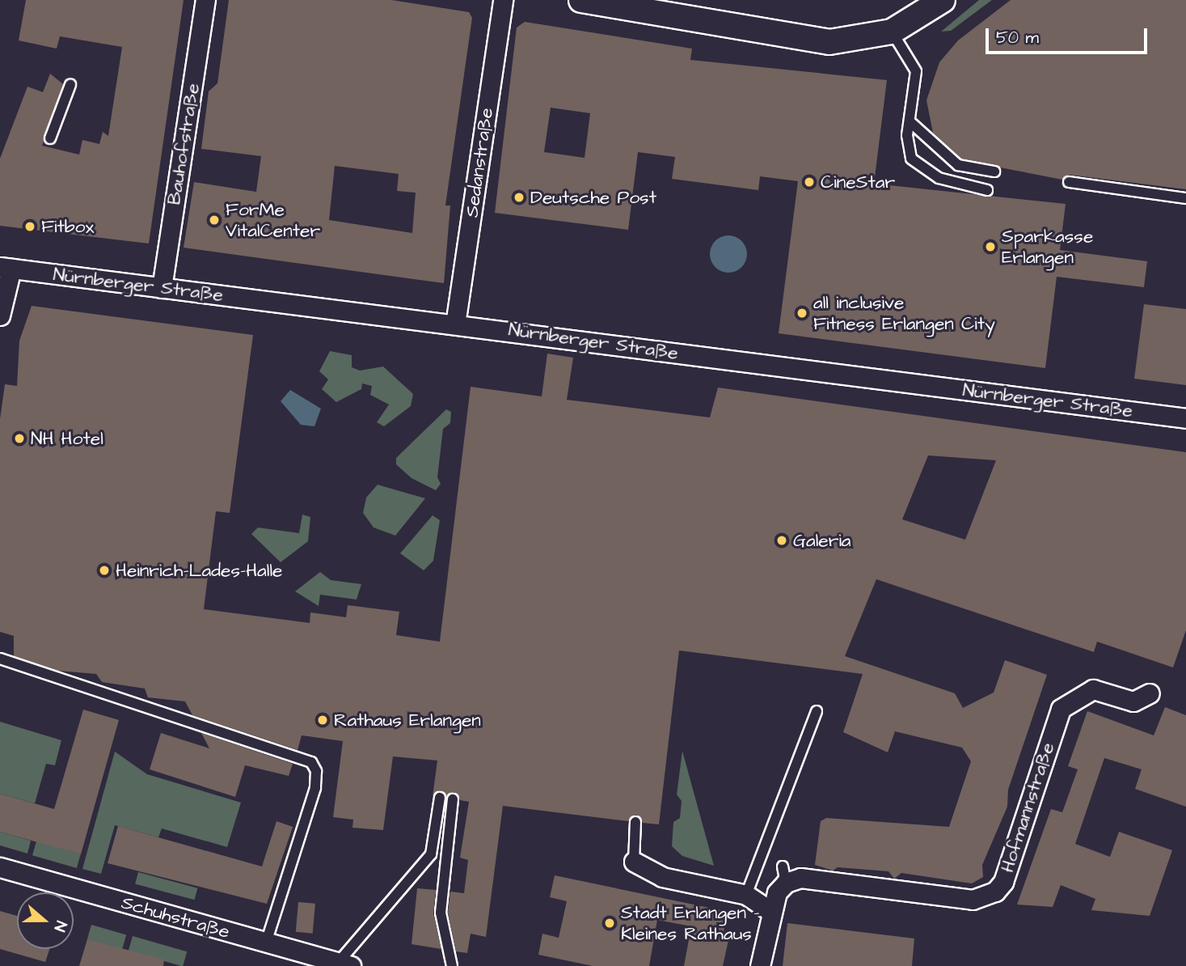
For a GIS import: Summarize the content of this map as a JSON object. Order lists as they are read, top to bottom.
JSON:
{
  "streets": {
    "street": [
      "Bauhofstraße",
      "Sedanstraße",
      "Nürnberger Straße",
      "Hofmannstraße",
      "Schuhstraße"
    ]
  },
  "crossings": [
    ["Bauhofstraße", "Nürnberger Straße"],
    ["Sedanstraße", "Nürnberger Straße"]
  ],
  "places": [
    "CineStar",
    "Deutsche Post",
    "ForMe VitalCenter",
    "Fitbox",
    "Sparkasse Erlangen",
    "all inclusive Fitness Erlangen City",
    "NH Hotel",
    "Galeria",
    "Heinrich-Lades-Halle",
    "Rathaus Erlangen",
    "Stadt Erlangen - Kleines Rathaus"
  ],
  "scale_bar": "50 m",
  "north": "right"
}
